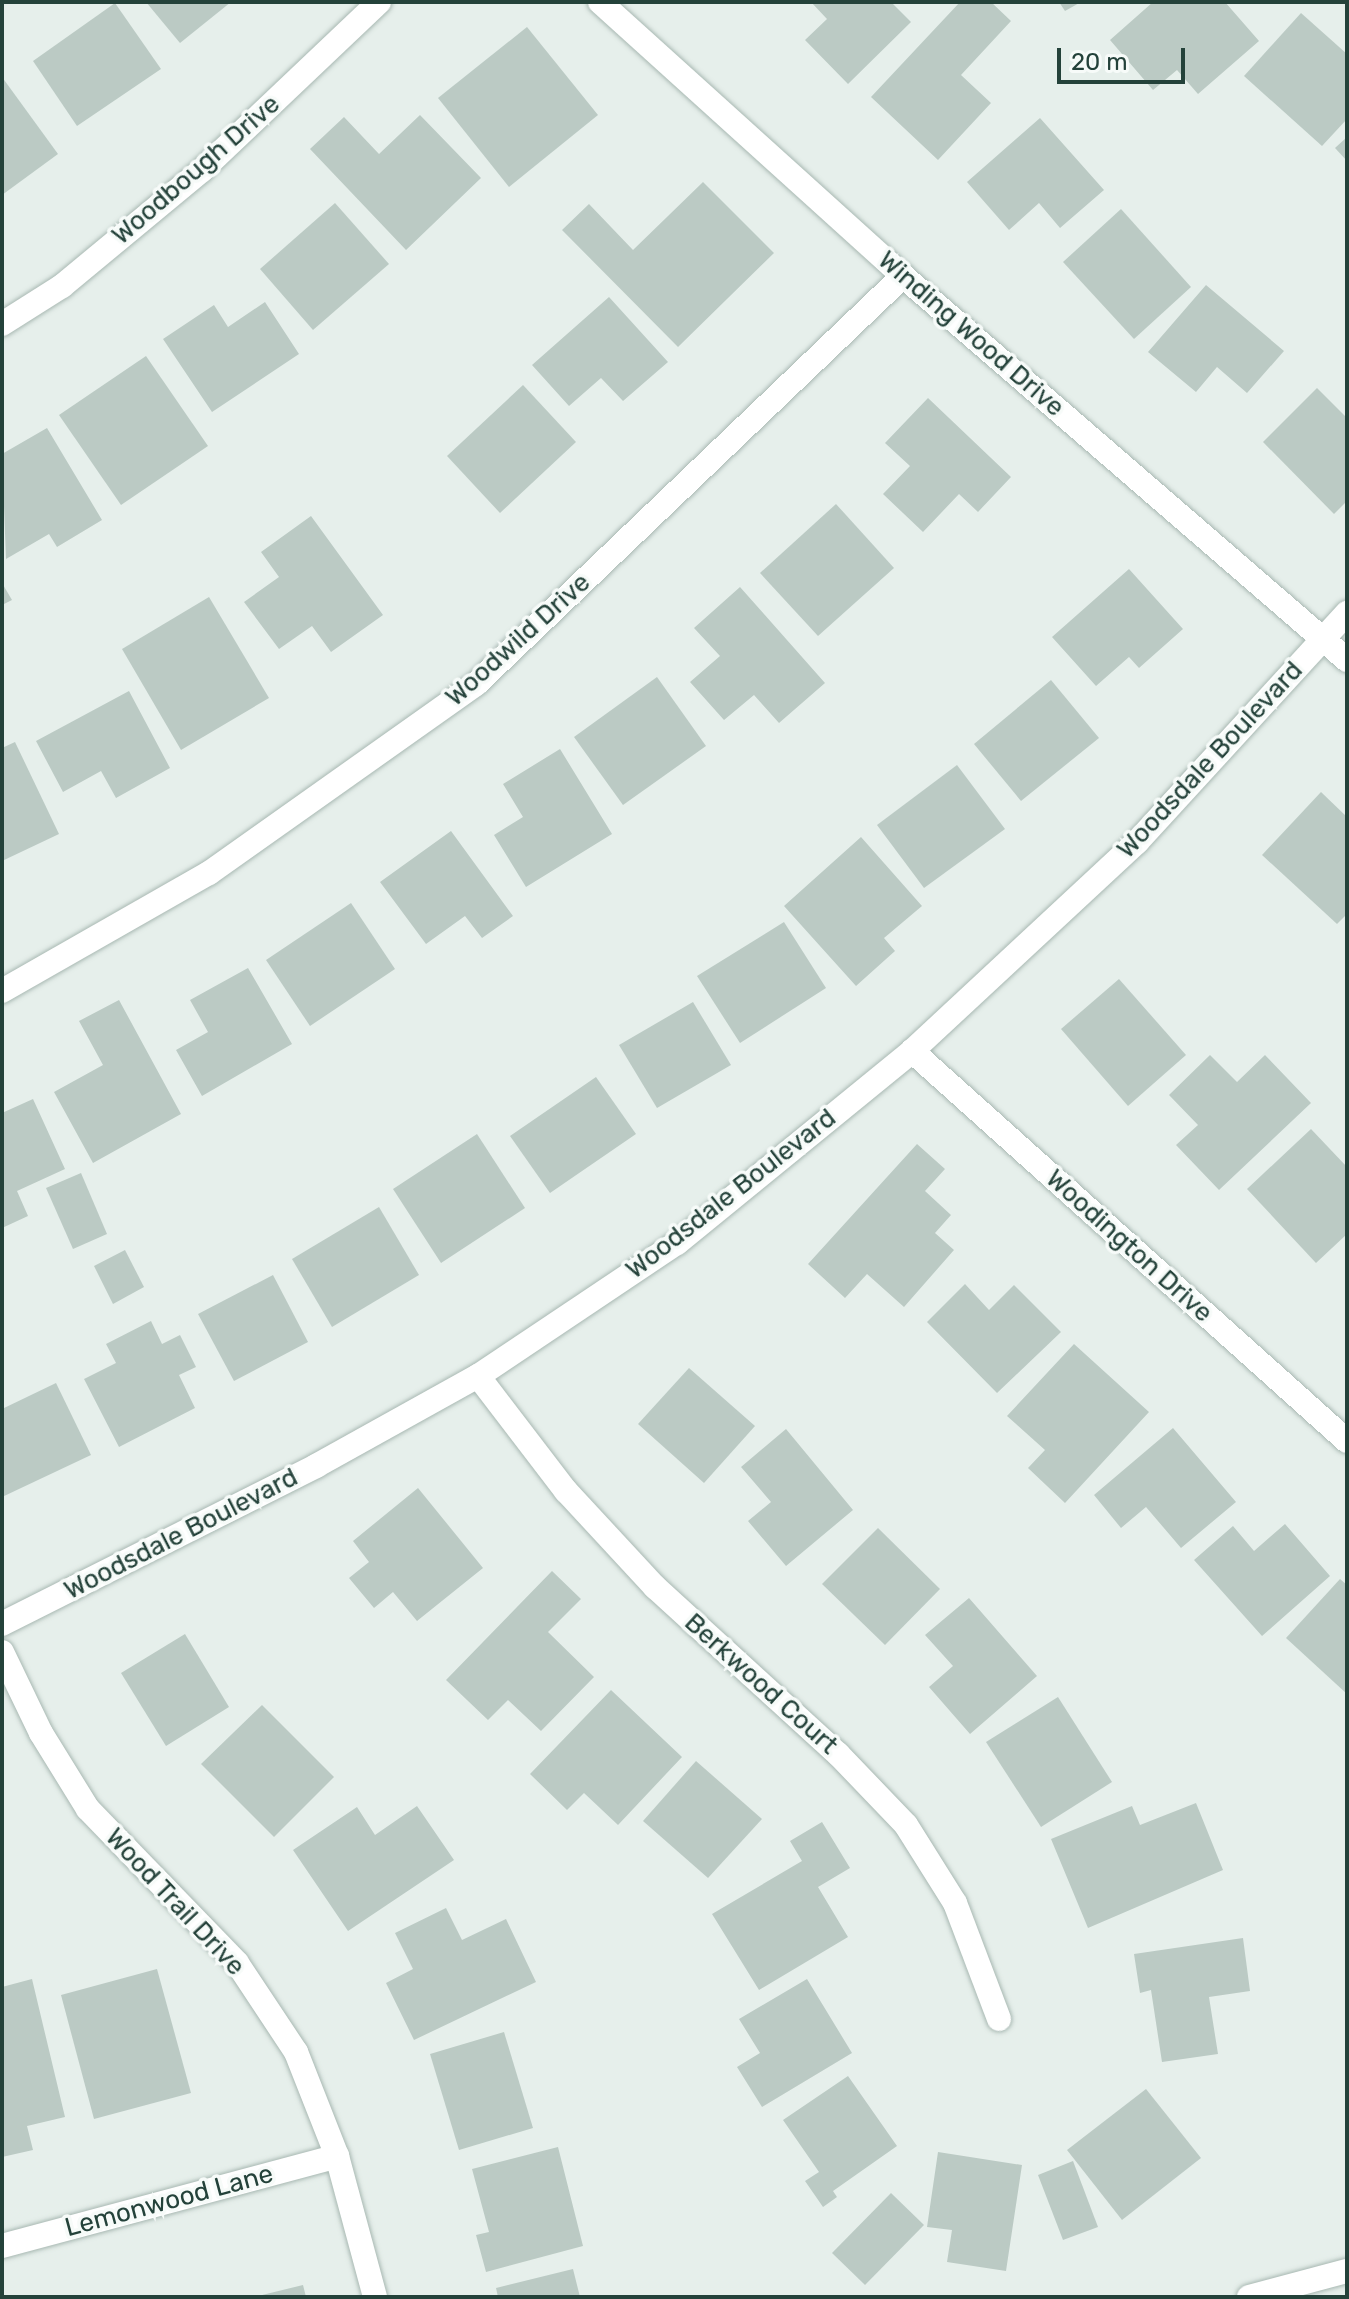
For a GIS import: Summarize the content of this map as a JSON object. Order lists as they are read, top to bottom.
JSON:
{
  "streets": {
    "street": [
      "Woodbough Drive",
      "Winding Wood Drive",
      "Woodwild Drive",
      "Woodsdale Boulevard",
      "Woodington Drive",
      "Berkwood Court",
      "Wood Trail Drive",
      "Lemonwood Lane"
    ]
  },
  "crossings": [
    ["Winding Wood Drive", "Woodwild Drive"],
    ["Winding Wood Drive", "Woodsdale Boulevard"],
    ["Woodsdale Boulevard", "Woodington Drive"],
    ["Woodsdale Boulevard", "Berkwood Court"],
    ["Wood Trail Drive", "Lemonwood Lane"]
  ],
  "scale_bar": "20 m"
}
